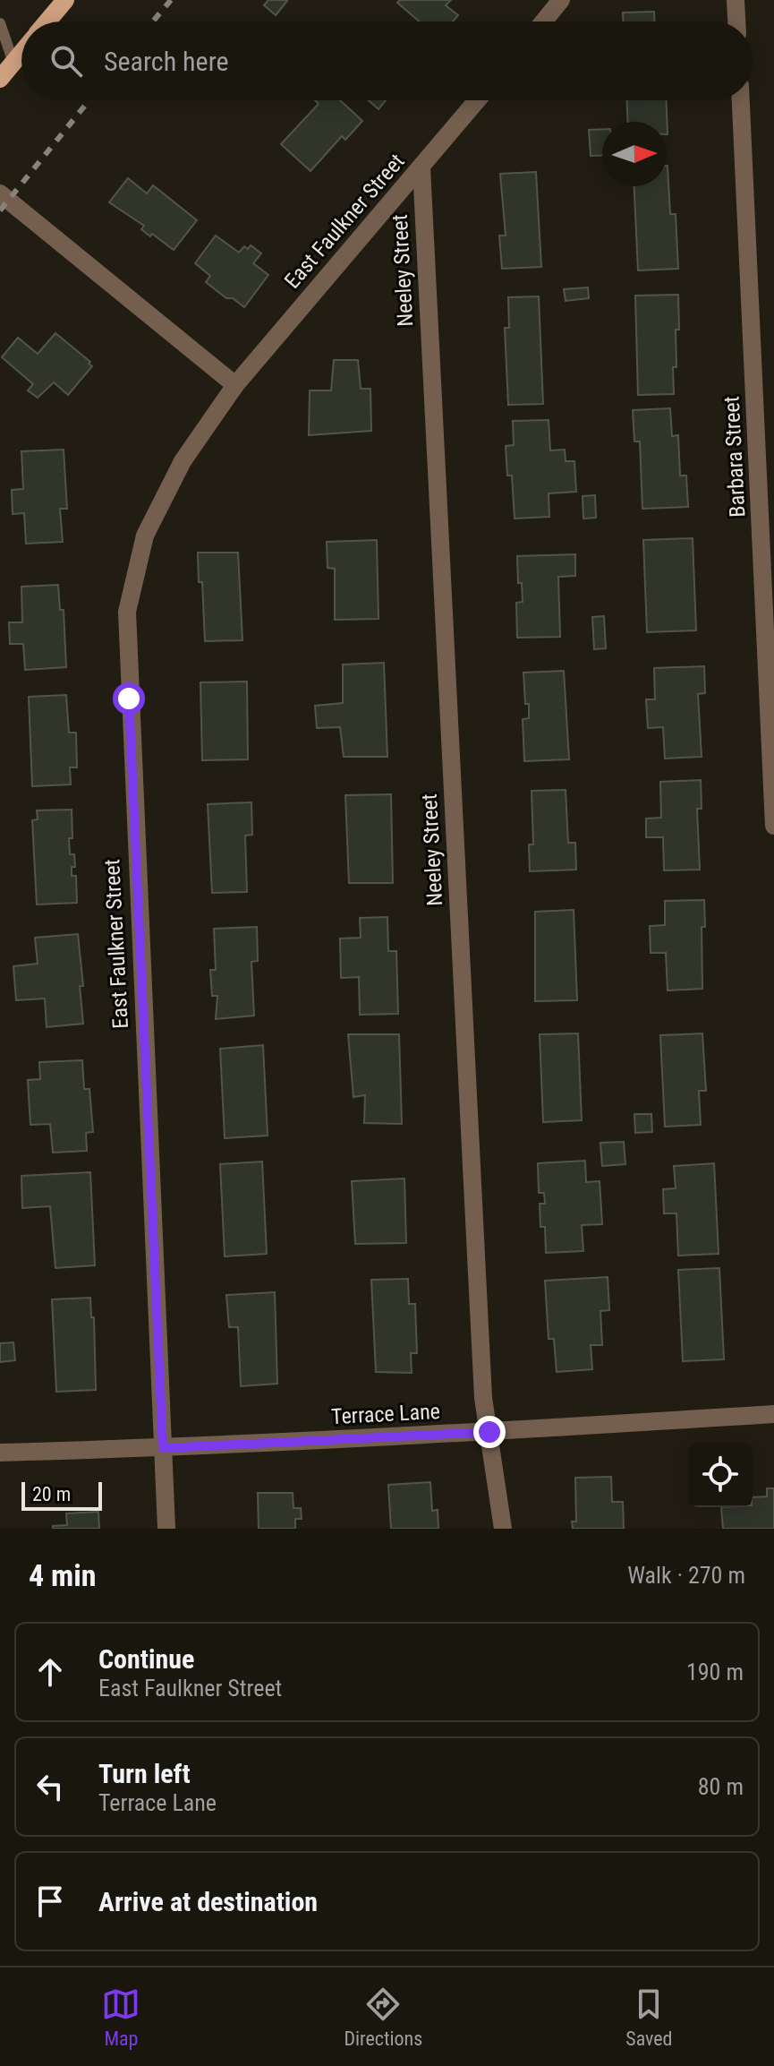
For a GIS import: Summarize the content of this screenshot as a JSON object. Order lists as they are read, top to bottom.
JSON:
{
  "streets": {
    "street": [
      "East Faulkner Street",
      "Neeley Street",
      "Barbara Street",
      "Terrace Lane"
    ]
  },
  "crossings": [
    ["East Faulkner Street", "Neeley Street"],
    ["East Faulkner Street", "Terrace Lane"],
    ["Neeley Street", "Terrace Lane"]
  ],
  "scale_bar": "20 m",
  "north": "right",
  "page": {
    "search": "Search here",
    "scale": "20 m",
    "heading": ["4 min", "Walk · 270 m"],
    "list": [
      ["Continue", "East Faulkner Street", "190 m"],
      ["Turn left", "Terrace Lane", "80 m"],
      "Arrive at destination"
    ],
    "nav": ["Map", "Directions", "Saved"]
  }
}
